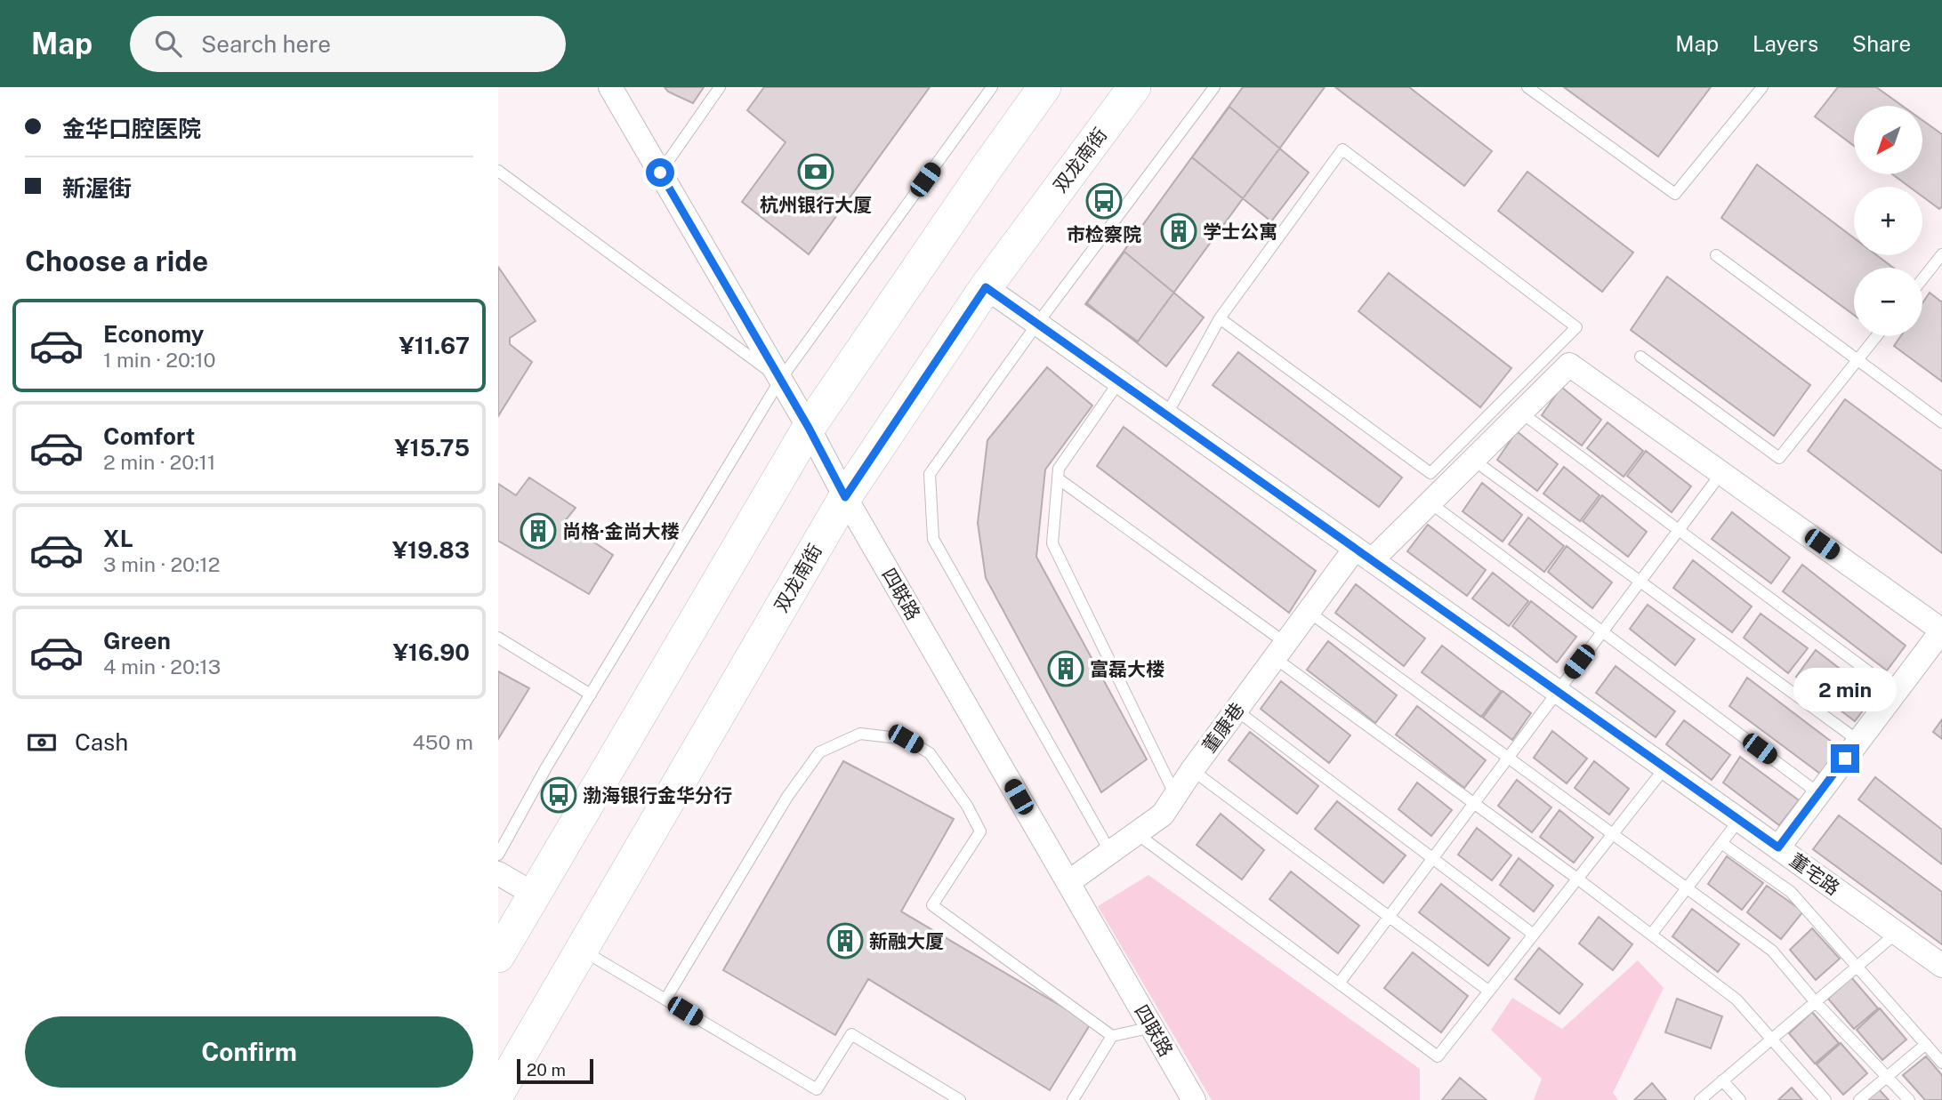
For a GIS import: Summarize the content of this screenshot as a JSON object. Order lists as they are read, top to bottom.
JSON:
{
  "streets": {
    "main road": ["双龙南街"],
    "street": ["四联路", "董康巷", "董宅路"]
  },
  "crossings": [
    ["双龙南街", "四联路"],
    ["双龙南街", "董宅路"],
    ["四联路", "董康巷"],
    ["董康巷", "董宅路"]
  ],
  "places": {
    "bank": ["杭州银行大厦"],
    "bus stop": ["市检察院", "渤海银行金华分行"],
    "building": [
      "学士公寓",
      "尚格·金尚大楼",
      "富磊大楼",
      "新融大厦"
    ]
  },
  "scale_bar": "20 m",
  "north": "bottom left",
  "page": {
    "header": "Map",
    "search": "Search here",
    "nav": ["Map", "Layers", "Share"],
    "banner": ["金华口腔医院", "新渥街"],
    "map_buttons": ["+", "−"],
    "heading": "Choose a ride",
    "list": [
      {
        "name": "Economy",
        "note": "1 min · 20:10",
        "value": "¥11.67"
      },
      {
        "name": "Comfort",
        "note": "2 min · 20:11",
        "value": "¥15.75"
      },
      {
        "name": "XL",
        "note": "3 min · 20:12",
        "value": "¥19.83"
      },
      {
        "name": "Green",
        "note": "4 min · 20:13",
        "value": "¥16.90"
      }
    ],
    "bubble": "2 min",
    "pay": ["Cash", "450 m"],
    "buttons": "Confirm",
    "scale": "20 m"
  }
}
